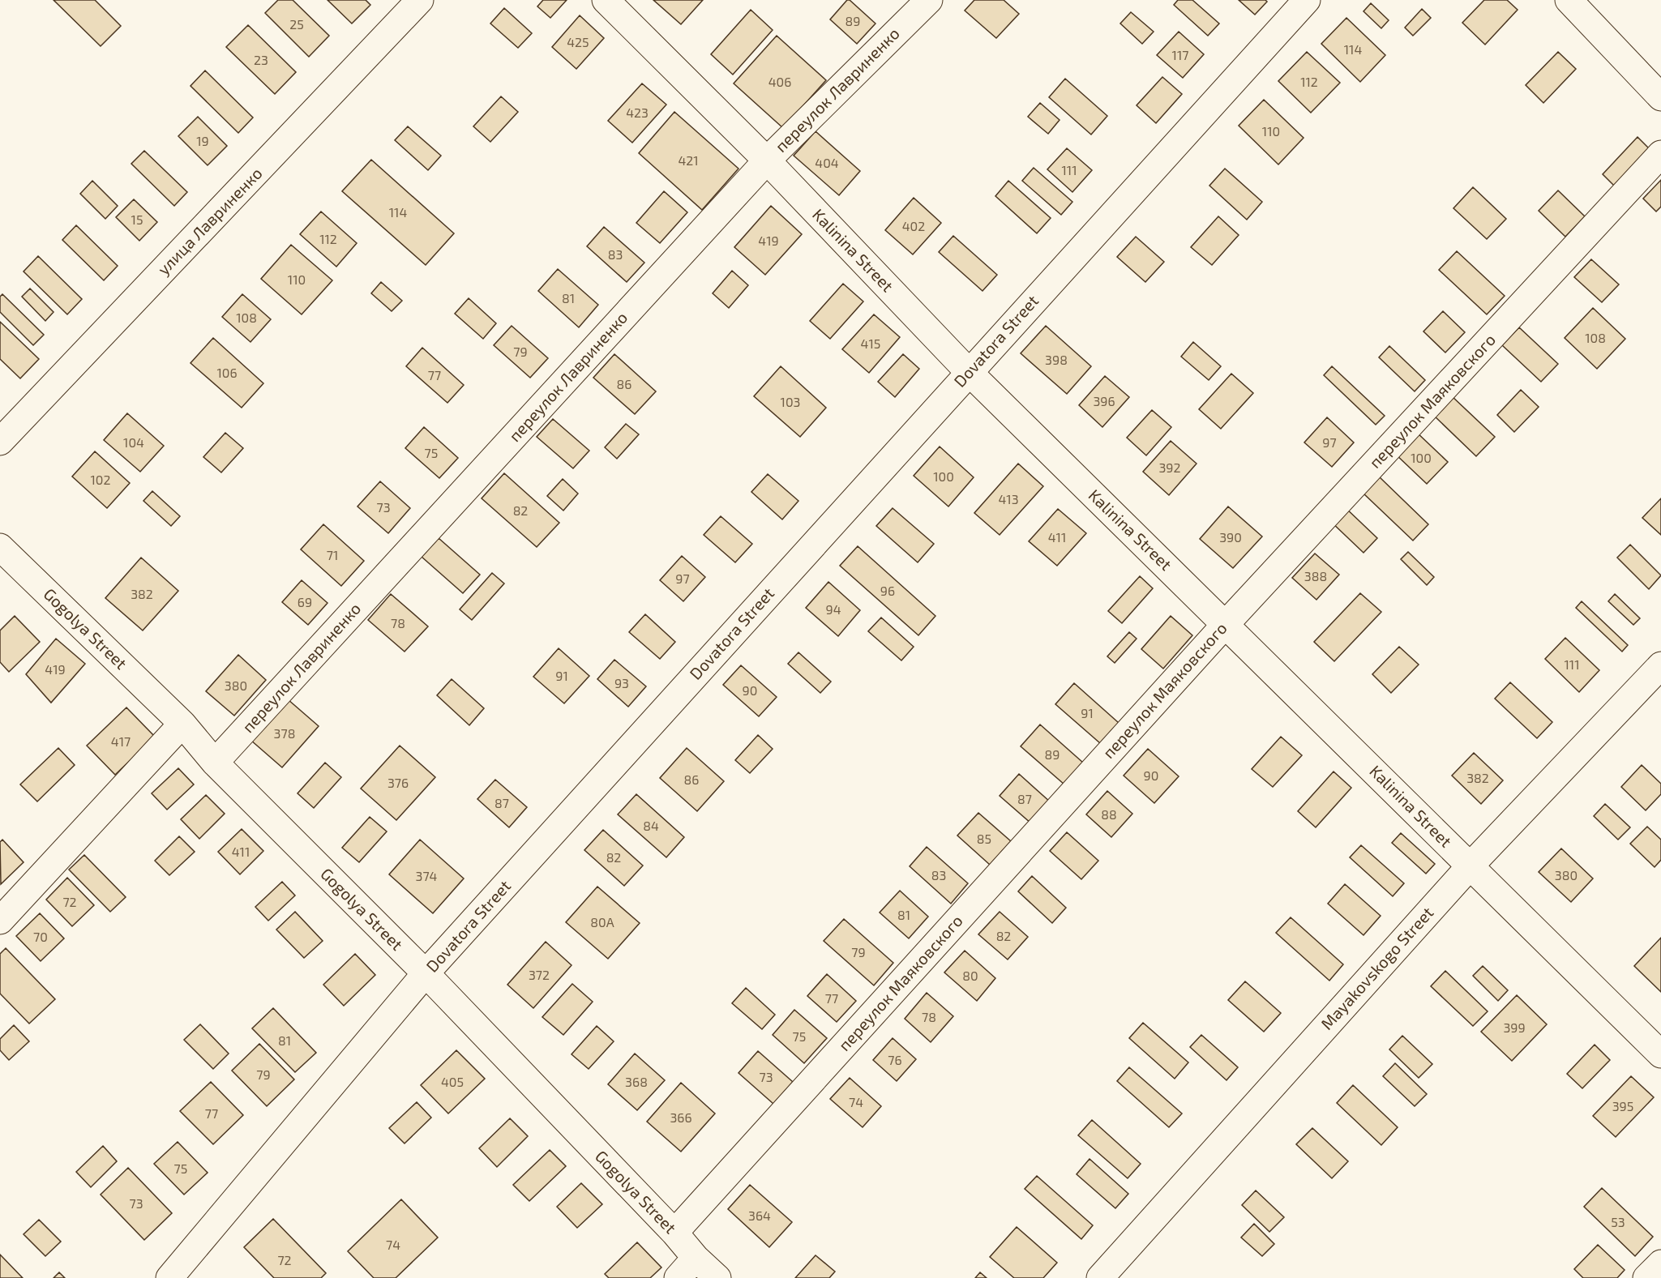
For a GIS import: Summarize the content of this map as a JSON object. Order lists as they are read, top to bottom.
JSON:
{
  "streets": {
    "street": [
      "переулок Лавриненко",
      "улица Лавриненко",
      "Kalinina Street",
      "Dovatora Street",
      "переулок Маяковского",
      "Gogolya Street",
      "Mayakovskogo Street"
    ]
  },
  "crossings": [
    ["переулок Лавриненко", "Kalinina Street"],
    ["переулок Лавриненко", "Gogolya Street"],
    ["Kalinina Street", "Dovatora Street"],
    ["Kalinina Street", "переулок Маяковского"],
    ["Kalinina Street", "Mayakovskogo Street"],
    ["Dovatora Street", "Gogolya Street"],
    ["переулок Маяковского", "Gogolya Street"]
  ],
  "house_numbers": [
    "89",
    "25",
    "425",
    "114",
    "117",
    "23",
    "406",
    "112",
    "423",
    "110",
    "19",
    "421",
    "404",
    "111",
    "114",
    "15",
    "402",
    "112",
    "419",
    "83",
    "110",
    "81",
    "108",
    "108",
    "415",
    "79",
    "398",
    "106",
    "77",
    "86",
    "396",
    "103",
    "104",
    "97",
    "75",
    "100",
    "392",
    "100",
    "102",
    "413",
    "73",
    "82",
    "411",
    "390",
    "71",
    "388",
    "97",
    "96",
    "382",
    "69",
    "94",
    "78",
    "111",
    "419",
    "91",
    "93",
    "380",
    "90",
    "91",
    "378",
    "417",
    "89",
    "90",
    "382",
    "86",
    "376",
    "87",
    "87",
    "88",
    "84",
    "85",
    "411",
    "82",
    "83",
    "380",
    "374",
    "72",
    "81",
    "80А",
    "82",
    "70",
    "79",
    "372",
    "80",
    "77",
    "78",
    "399",
    "75",
    "81",
    "76",
    "79",
    "73",
    "405",
    "368",
    "74",
    "395",
    "77",
    "366",
    "75",
    "73",
    "364",
    "53",
    "74",
    "72"
  ]
}
